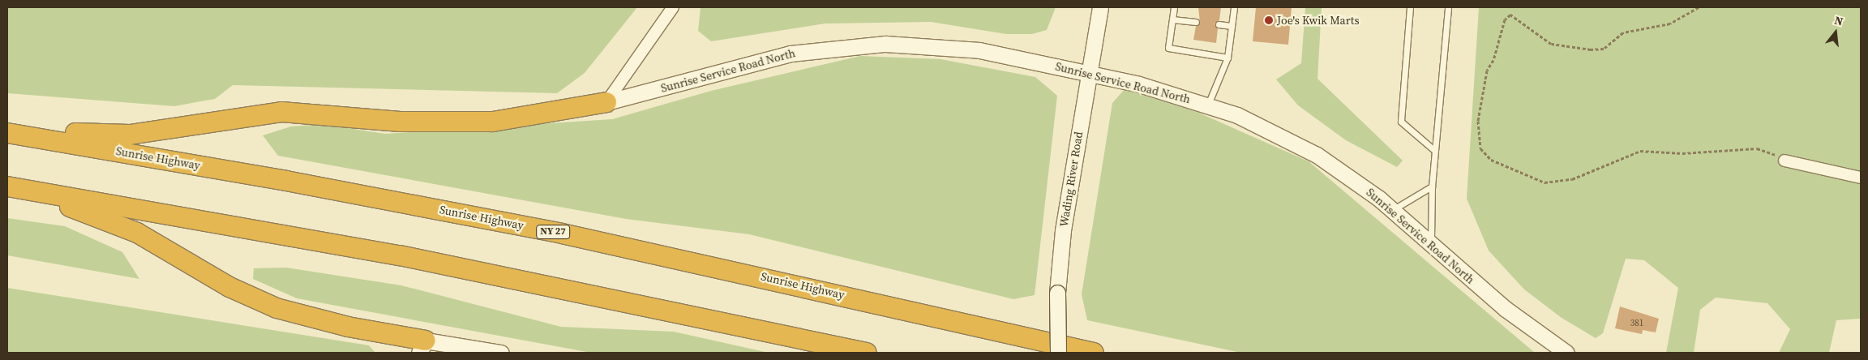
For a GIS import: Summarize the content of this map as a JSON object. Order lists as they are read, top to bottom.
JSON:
{
  "streets": {
    "highway": ["Sunrise Highway", "NY 27"],
    "street": ["Sunrise Service Road North", "Wading River Road"]
  },
  "crossings": [
    ["Sunrise Service Road North", "Wading River Road"]
  ],
  "places": ["Joe's Kwik Marts"],
  "house_numbers": ["381"],
  "north": "top"
}
